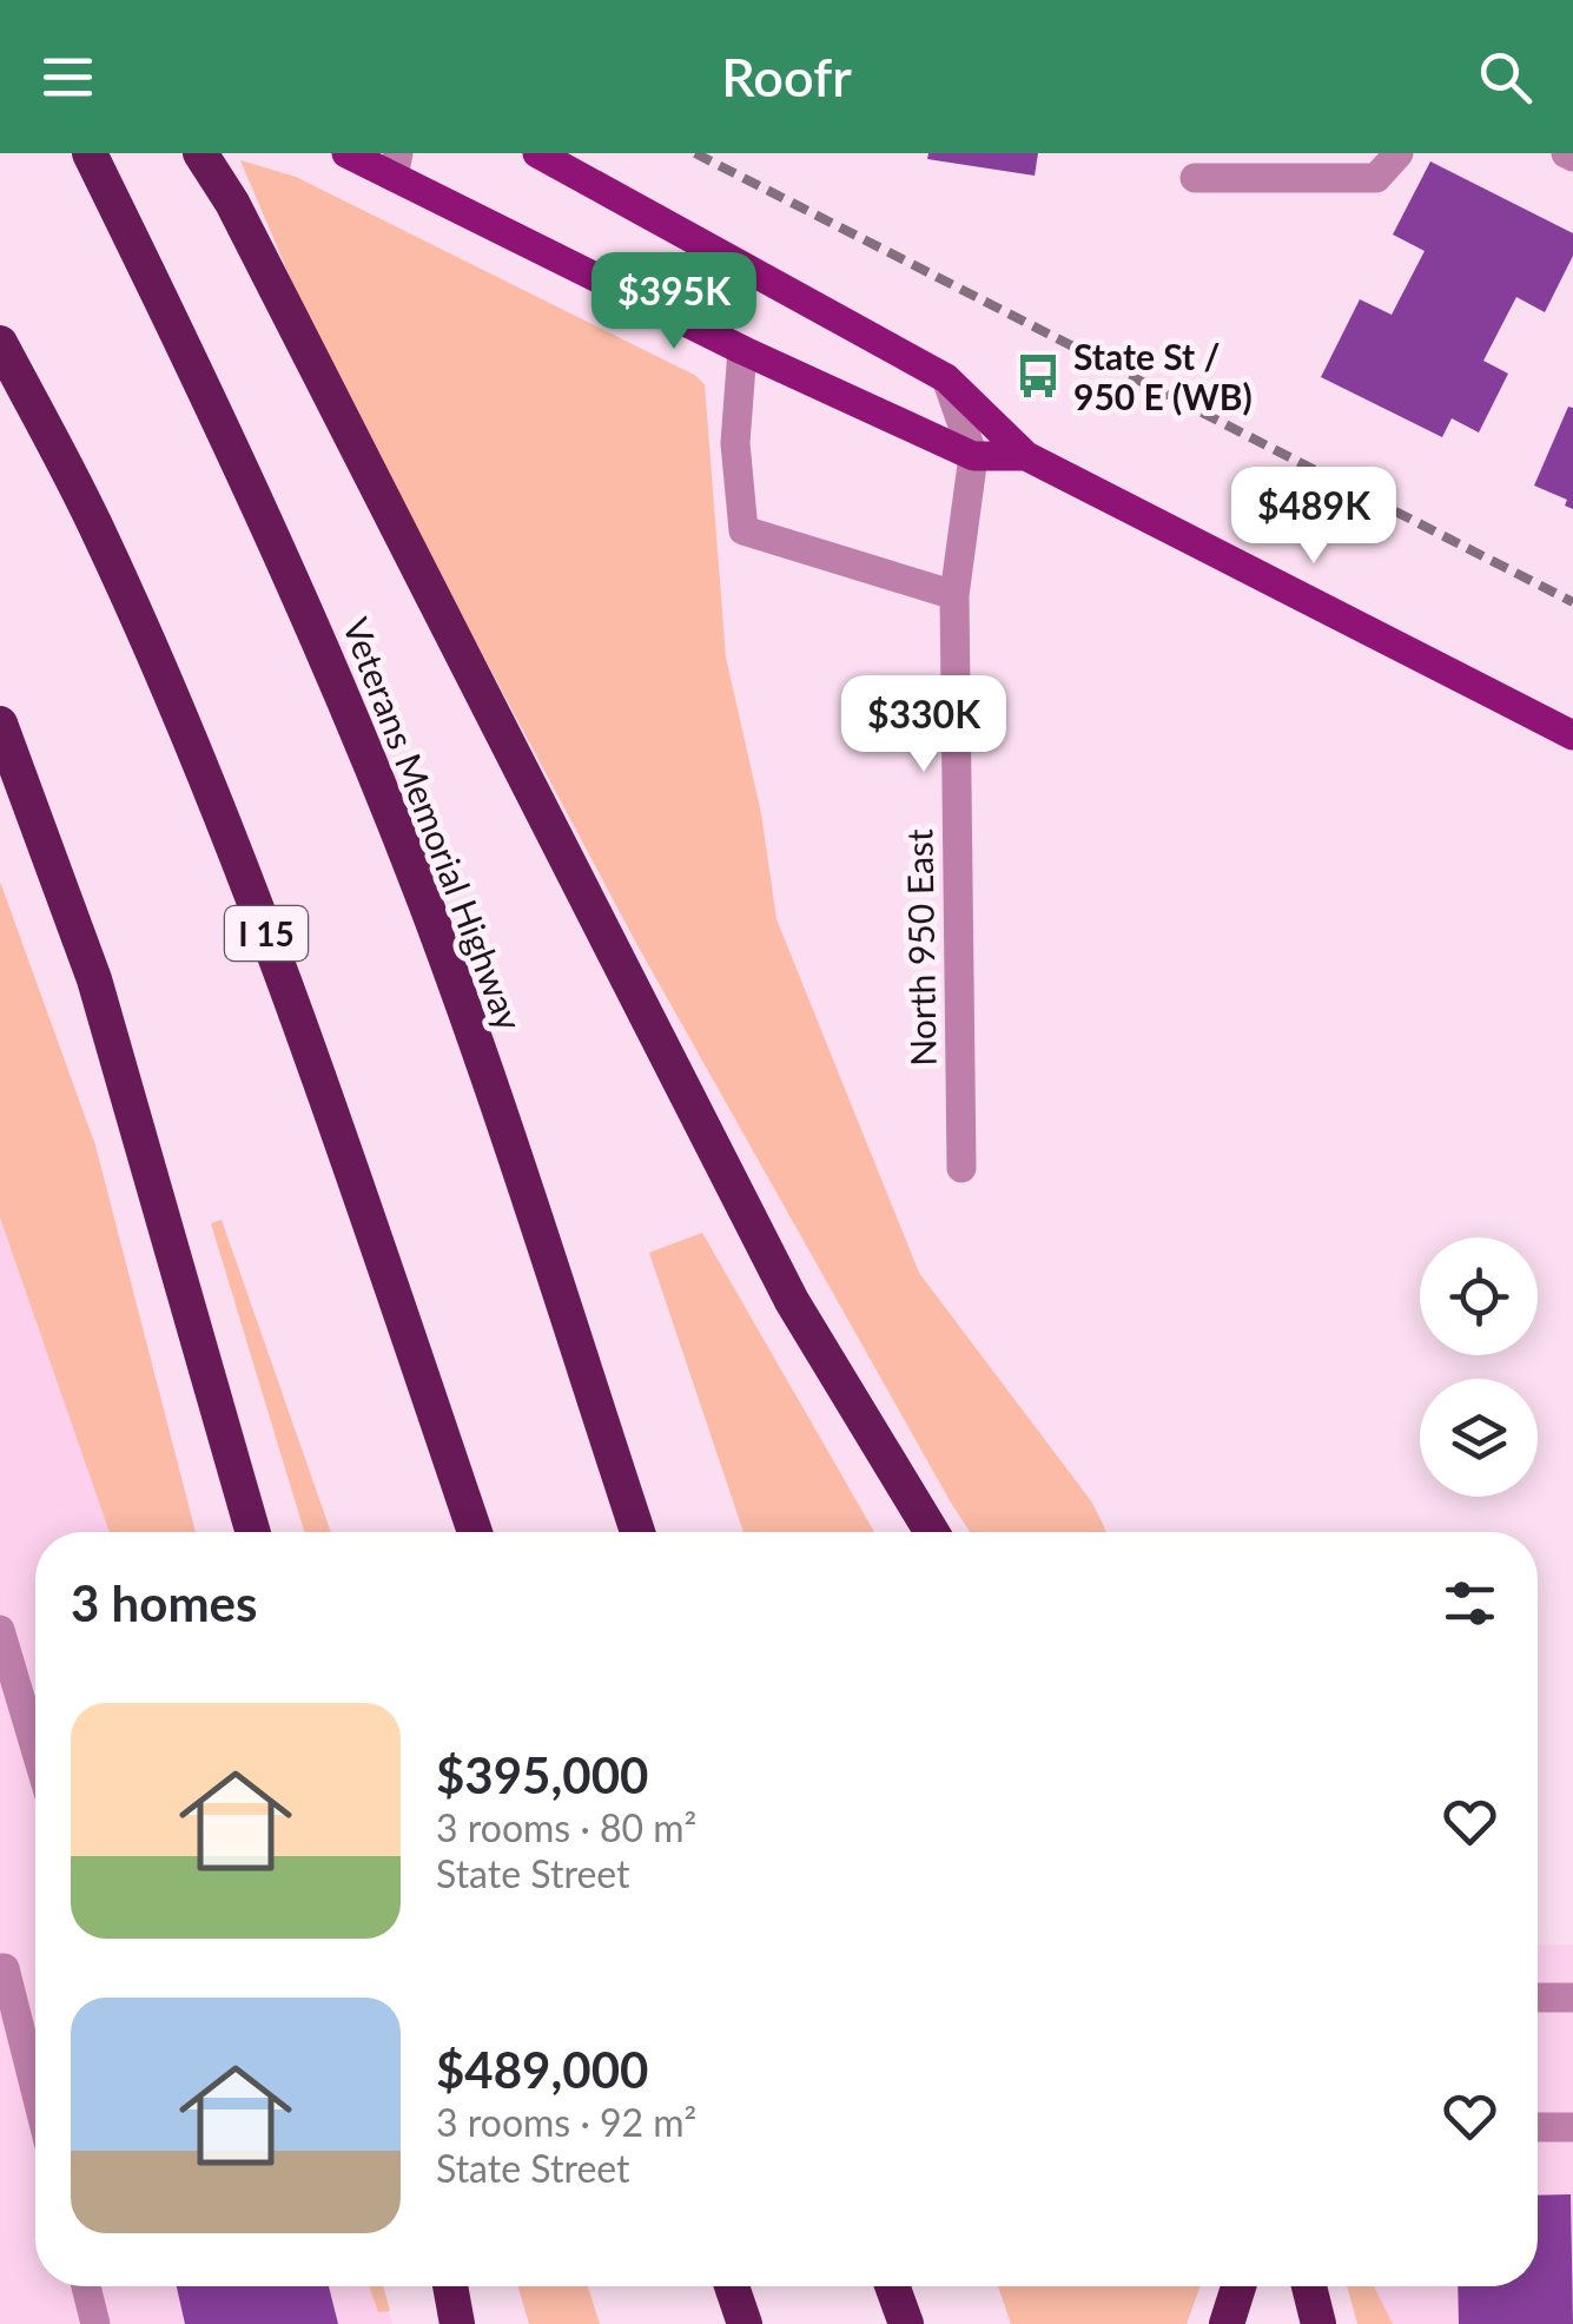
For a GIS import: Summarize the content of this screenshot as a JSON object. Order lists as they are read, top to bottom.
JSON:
{
  "streets": {
    "highway": ["Veterans Memorial Highway", "I 15"],
    "street": ["North 950 East"]
  },
  "places": {
    "bus stop": ["State St / 950 E (WB)"]
  },
  "page": {
    "header": "Roofr",
    "price": ["$395K", "$489K", "$330K"],
    "heading": "3 homes",
    "list": [
      {
        "name": "$395,000",
        "note": "3 rooms · 80 m² · State Street"
      },
      {
        "name": "$489,000",
        "note": "3 rooms · 92 m² · State Street"
      }
    ]
  }
}
